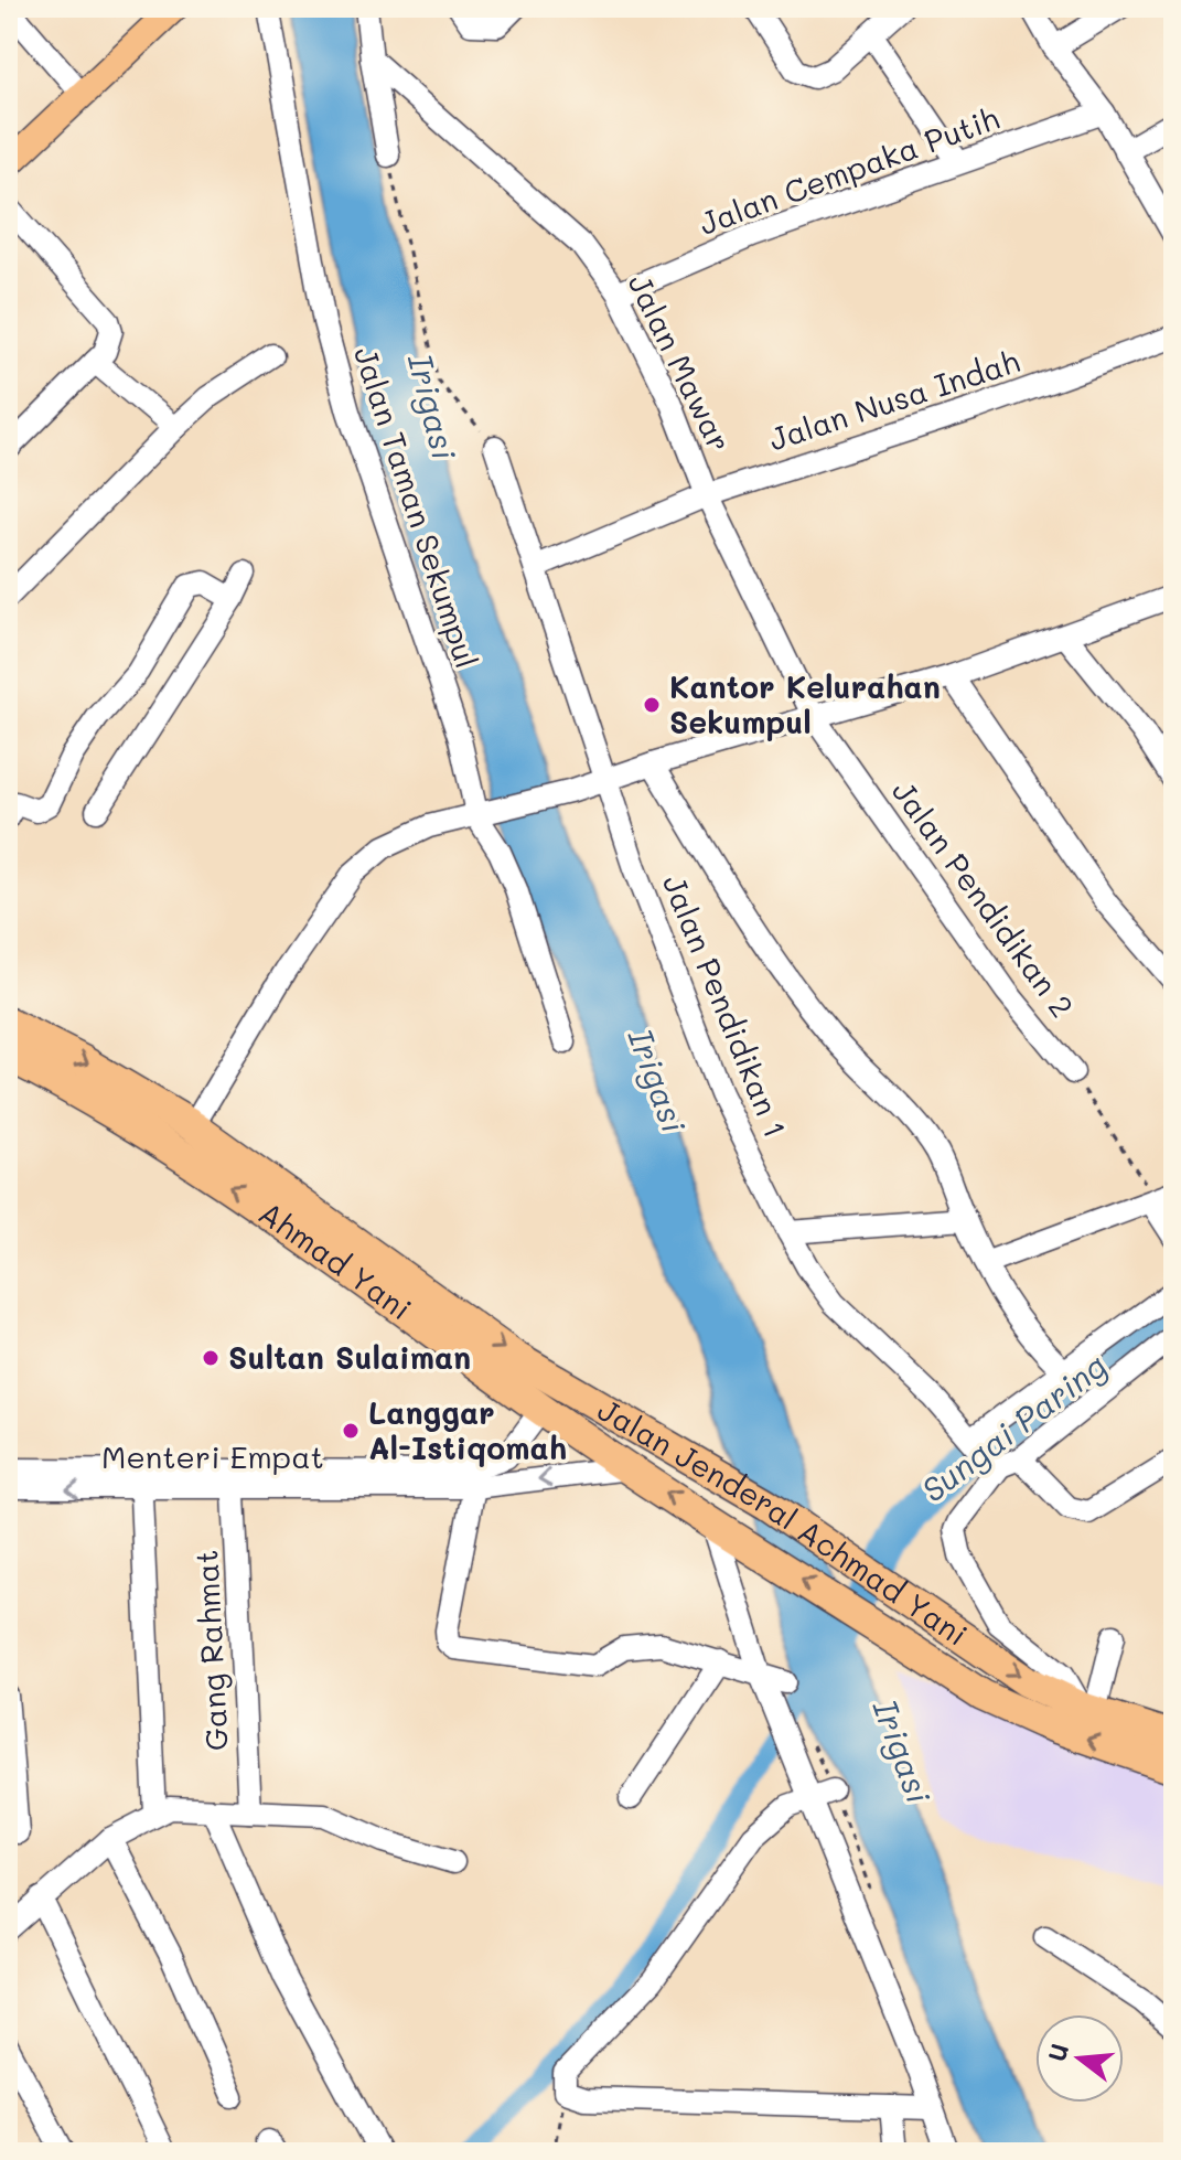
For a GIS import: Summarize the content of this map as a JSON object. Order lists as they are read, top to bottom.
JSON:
{
  "streets": {
    "highway": ["Ahmad Yani", "Jalan Jenderal Achmad Yani"],
    "street": [
      "Jalan Cempaka Putih",
      "Jalan Mawar",
      "Jalan Nusa Indah",
      "Jalan Taman Sekumpul",
      "Jalan Pendidikan 2",
      "Jalan Pendidikan 1",
      "Menteri Empat",
      "Gang Rahmat"
    ]
  },
  "crossings": [
    ["Jalan Cempaka Putih", "Jalan Mawar"],
    ["Jalan Mawar", "Jalan Nusa Indah"],
    ["Jalan Mawar", "Jalan Pendidikan 2"],
    ["Jalan Nusa Indah", "Jalan Pendidikan 1"],
    ["Ahmad Yani", "Menteri Empat"],
    ["Ahmad Yani", "Jalan Jenderal Achmad Yani"],
    ["Menteri Empat", "Gang Rahmat"]
  ],
  "water": ["Irigasi", "Sungai Paring"],
  "places": ["Kantor Kelurahan Sekumpul", "Sultan Sulaiman", "Langgar Al-Istiqomah"],
  "north": "left"
}
